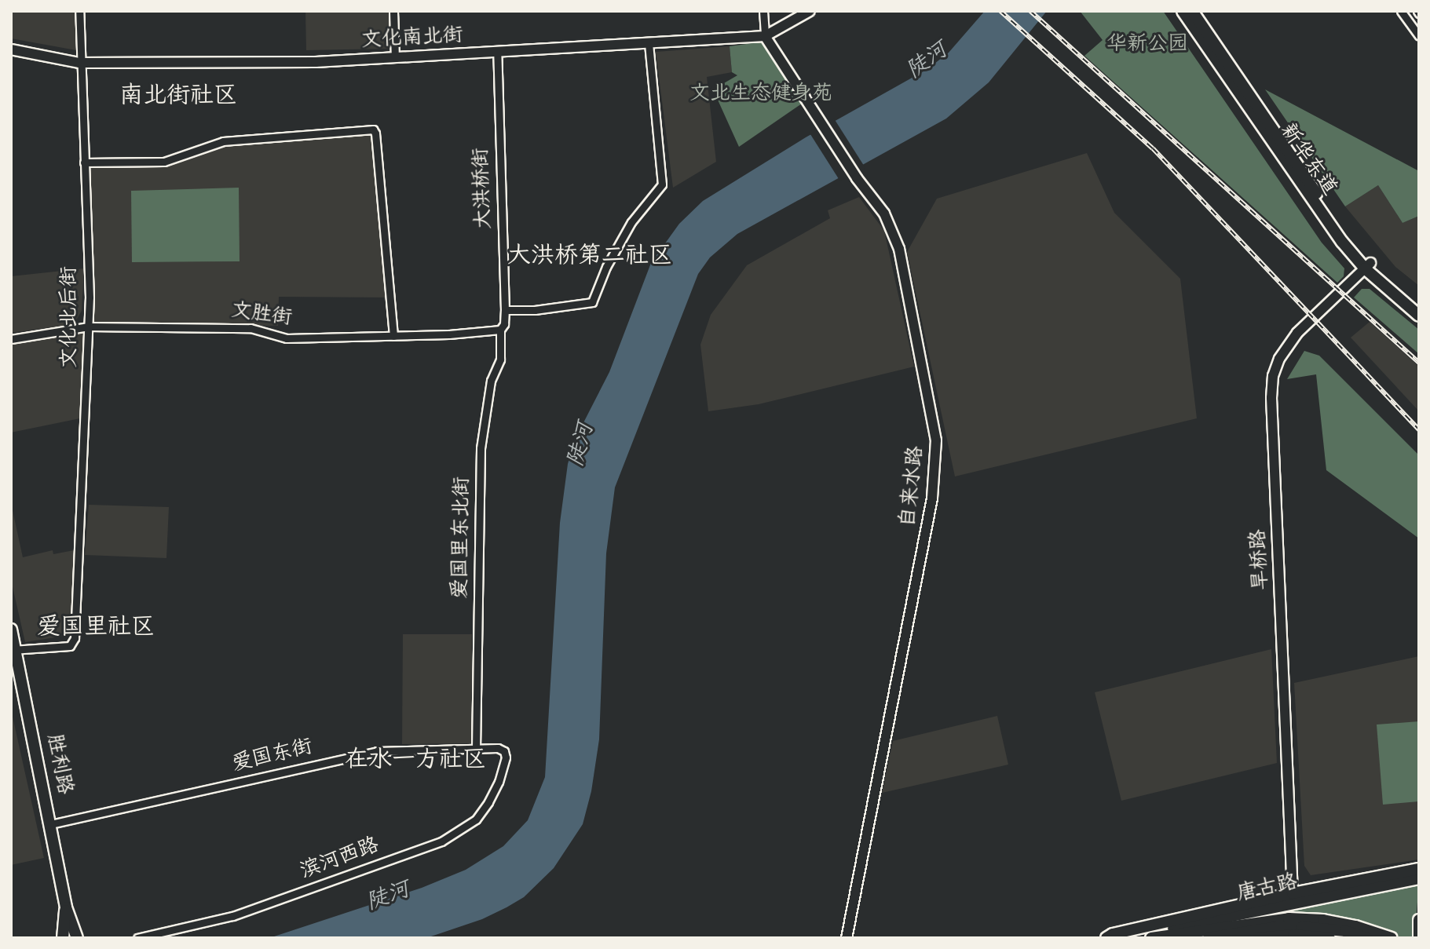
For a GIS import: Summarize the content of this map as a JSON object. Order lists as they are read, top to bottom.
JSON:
{
  "streets": {
    "main road": ["新华东道", "胜利路", "唐古路"],
    "street": [
      "文化南北街",
      "大洪桥街",
      "文胜街",
      "文化北后街",
      "自来水路",
      "爱国里东北街",
      "旱桥路",
      "爱国东街",
      "滨河西路"
    ]
  },
  "crossings": [
    ["文化南北街", "大洪桥街"],
    ["文化南北街", "文化北后街"],
    ["文化南北街", "自来水路"],
    ["新华东道", "旱桥路"],
    ["大洪桥街", "文胜街"],
    ["大洪桥街", "爱国里东北街"],
    ["文胜街", "文化北后街"],
    ["文胜街", "爱国里东北街"],
    ["文化北后街", "胜利路"],
    ["爱国里东北街", "爱国东街"],
    ["爱国东街", "胜利路"],
    ["爱国东街", "滨河西路"]
  ],
  "districts": [
    "南北街社区",
    "大洪桥第二社区",
    "爱国里社区",
    "在水一方社区"
  ],
  "water": ["陡河"],
  "parks": ["华新公园", "文北生态健身苑"]
}
